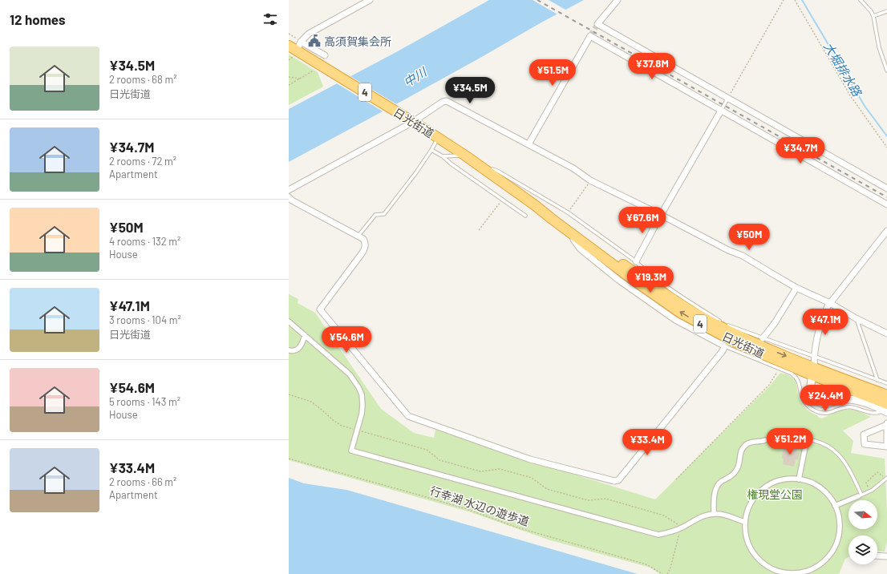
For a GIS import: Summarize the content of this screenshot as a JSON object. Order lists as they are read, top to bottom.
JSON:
{
  "streets": {
    "highway": ["4", "日光街道"],
    "path": ["行幸湖 水辺の遊歩道"]
  },
  "water": ["大堀排水路", "中川"],
  "parks": ["権現堂公園"],
  "places": {
    "public building": ["高須賀集会所"]
  },
  "north": "right",
  "page": {
    "heading": "12 homes",
    "list": [
      {
        "name": "¥34.5M",
        "note": "2 rooms · 68 m² · 日光街道"
      },
      {
        "name": "¥34.7M",
        "note": "2 rooms · 72 m² · Apartment"
      },
      {
        "name": "¥50M",
        "note": "4 rooms · 132 m² · House"
      },
      {
        "name": "¥47.1M",
        "note": "3 rooms · 104 m² · 日光街道"
      },
      {
        "name": "¥54.6M",
        "note": "5 rooms · 143 m² · House"
      },
      {
        "name": "¥33.4M",
        "note": "2 rooms · 66 m² · Apartment"
      }
    ],
    "price": [
      "¥37.8M",
      "¥51.5M",
      "¥34.5M",
      "¥34.7M",
      "¥67.6M",
      "¥50M",
      "¥19.3M",
      "¥47.1M",
      "¥54.6M",
      "¥24.4M",
      "¥51.2M",
      "¥33.4M"
    ]
  }
}
